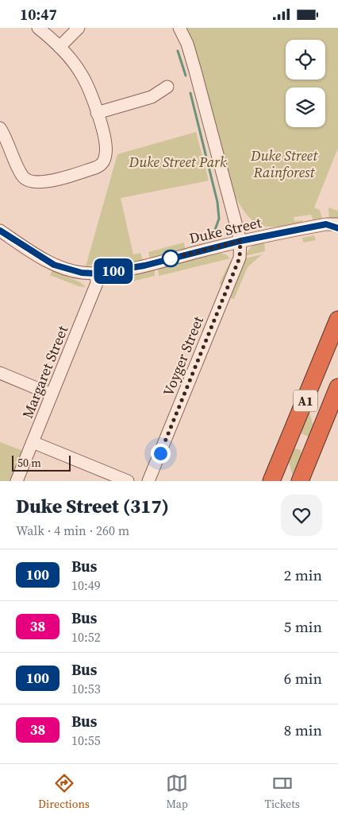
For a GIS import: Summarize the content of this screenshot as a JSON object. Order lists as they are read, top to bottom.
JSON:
{
  "streets": {
    "highway": ["A1"],
    "street": ["Duke Street", "Voyger Street", "Margaret Street"]
  },
  "crossings": [
    ["Duke Street", "Voyger Street"],
    ["Duke Street", "Margaret Street"]
  ],
  "parks": ["Duke Street Rainforest", "Duke Street Park"],
  "lines": ["bus line 100"],
  "scale_bar": "50 m",
  "page": {
    "status": "10:47",
    "on_map": "100",
    "scale": "50 m",
    "heading": ["Duke Street (317)", "Walk · 4 min · 260 m"],
    "list": [
      {
        "mark": "100",
        "name": "Bus",
        "note": "10:49",
        "value": "2 min"
      },
      {
        "mark": "38",
        "name": "Bus",
        "note": "10:52",
        "value": "5 min"
      },
      {
        "mark": "100",
        "name": "Bus",
        "note": "10:53",
        "value": "6 min"
      },
      {
        "mark": "38",
        "name": "Bus",
        "note": "10:55",
        "value": "8 min"
      }
    ],
    "tabs": ["Directions", "Map", "Tickets"]
  }
}
